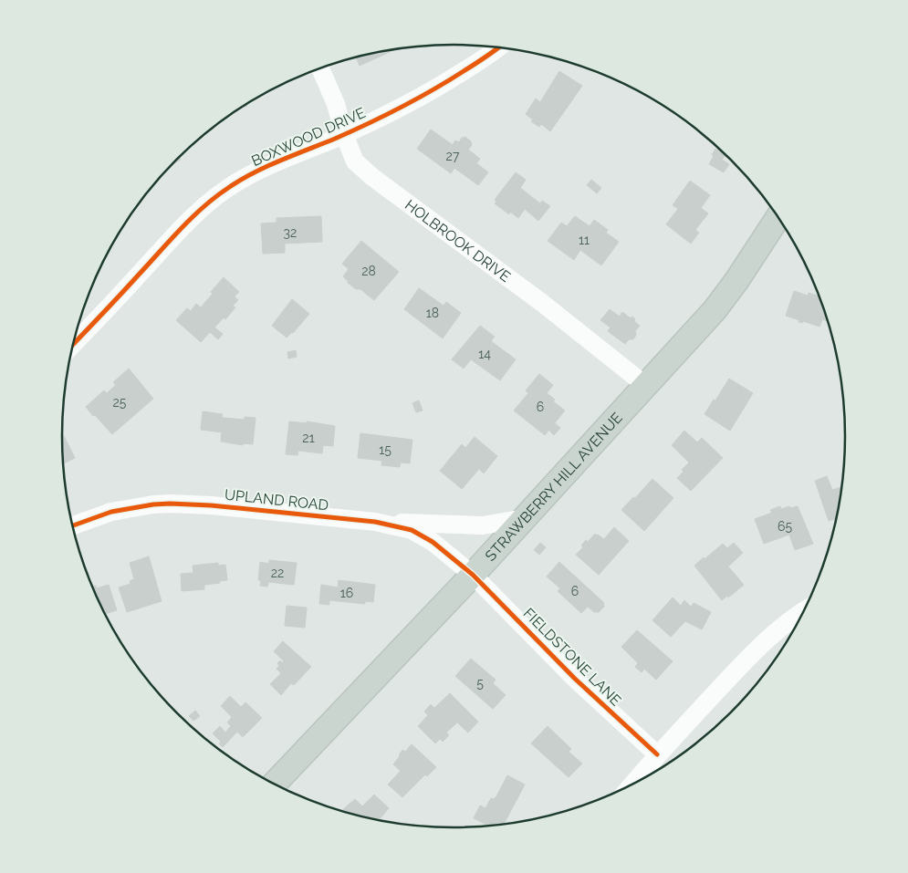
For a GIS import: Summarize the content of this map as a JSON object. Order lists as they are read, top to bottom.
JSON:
{
  "streets": {
    "main road": ["STRAWBERRY HILL AVENUE"],
    "street": [
      "BOXWOOD DRIVE",
      "HOLBROOK DRIVE",
      "UPLAND ROAD",
      "FIELDSTONE LANE"
    ]
  },
  "crossings": [
    ["BOXWOOD DRIVE", "HOLBROOK DRIVE"],
    ["HOLBROOK DRIVE", "STRAWBERRY HILL AVENUE"],
    ["STRAWBERRY HILL AVENUE", "UPLAND ROAD"],
    ["STRAWBERRY HILL AVENUE", "FIELDSTONE LANE"],
    ["UPLAND ROAD", "FIELDSTONE LANE"]
  ],
  "house_numbers": [
    "27",
    "32",
    "11",
    "28",
    "18",
    "14",
    "25",
    "6",
    "21",
    "15",
    "65",
    "22",
    "6",
    "16",
    "5"
  ]
}
